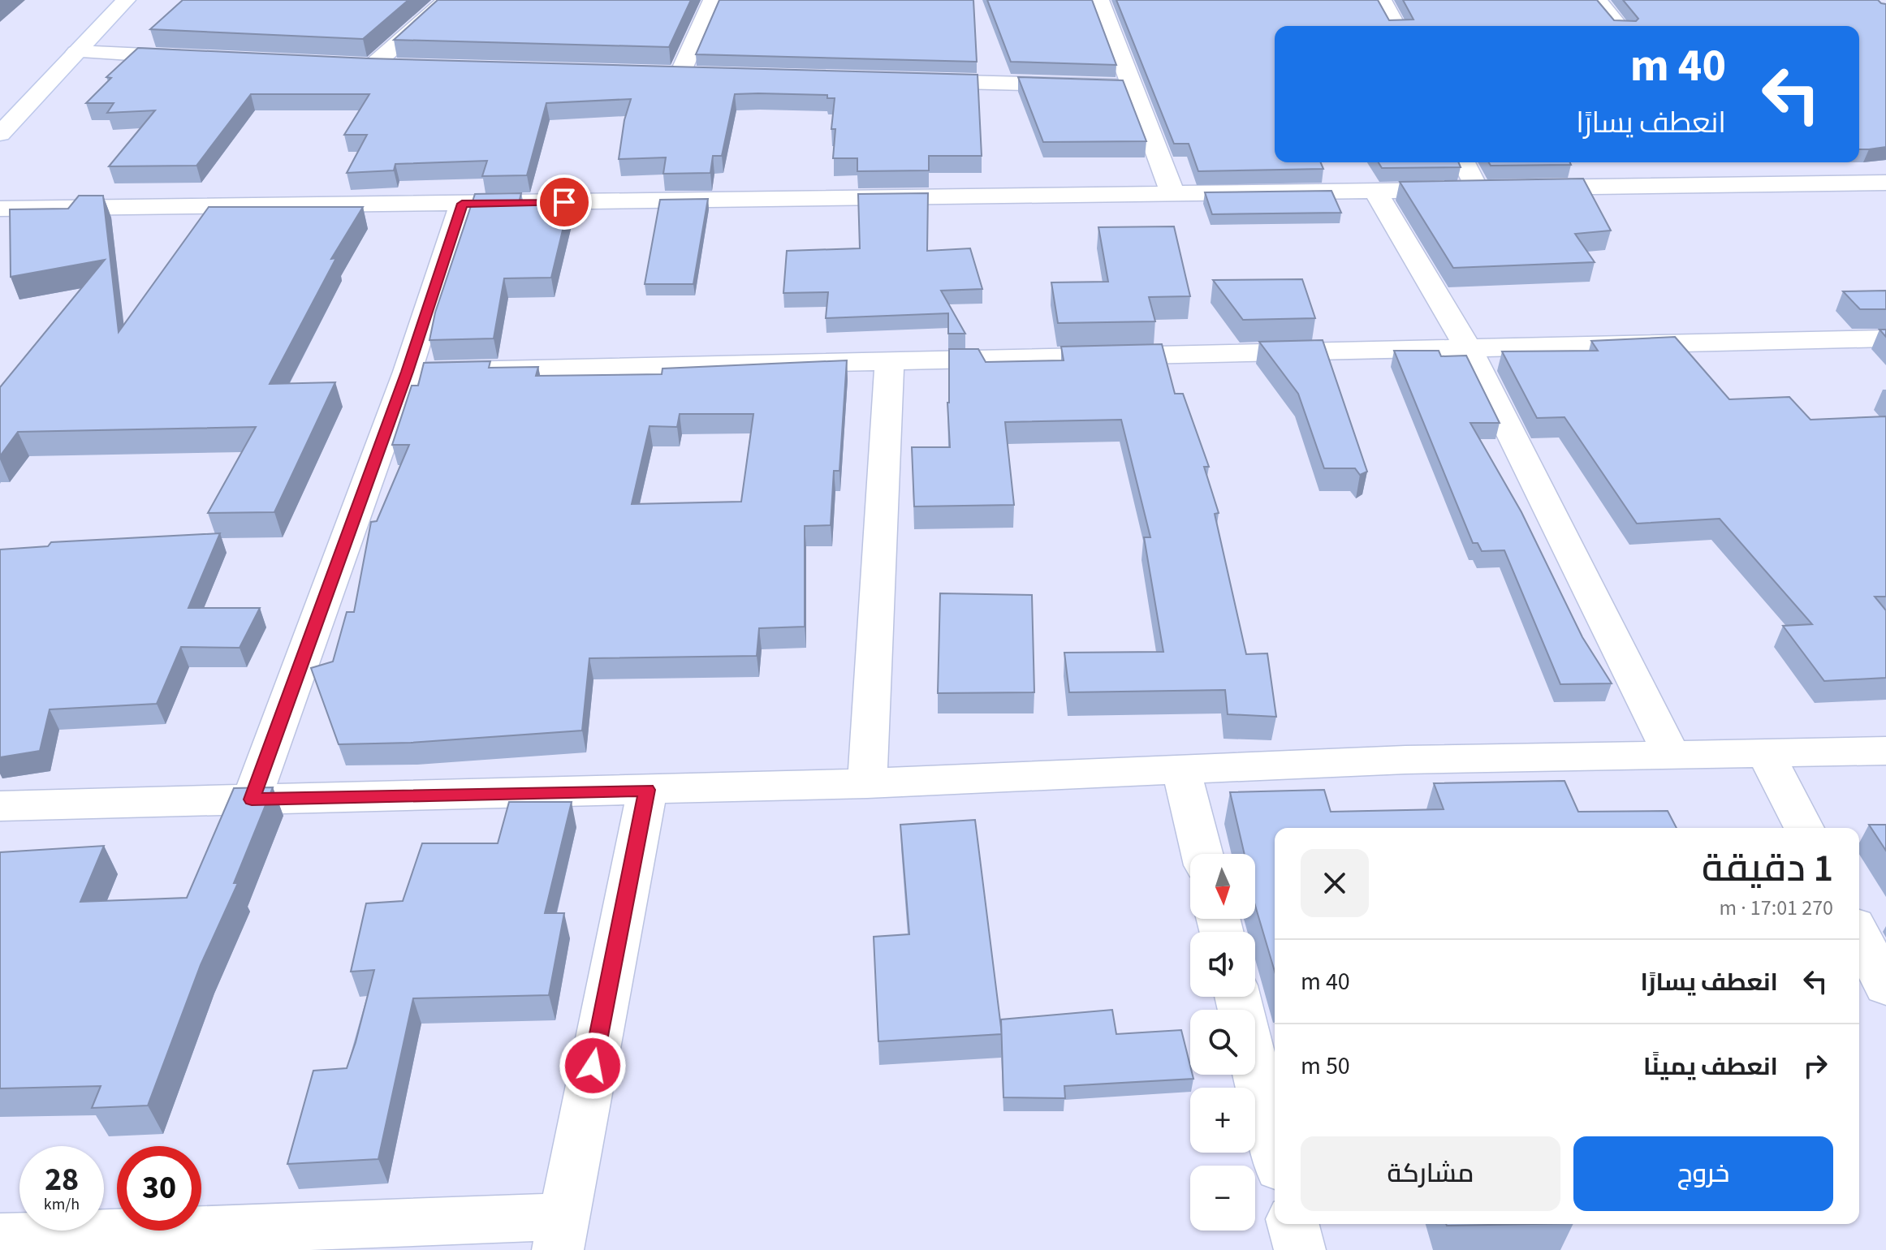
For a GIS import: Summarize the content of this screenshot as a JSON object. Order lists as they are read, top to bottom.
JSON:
{
  "north": "bottom",
  "page": {
    "turn": ["40 m", "انعطف يسارًا"],
    "heading": ["1 دقيقة", "270 m · 17:01"],
    "map_buttons": ["+", "−"],
    "list": [
      {
        "name": "انعطف يسارًا",
        "value": "40 m"
      },
      {
        "name": "انعطف يمينًا",
        "value": "50 m"
      }
    ],
    "buttons": ["خروج", "مشاركة"],
    "speed": "28 km/h",
    "limit": "30"
  }
}
